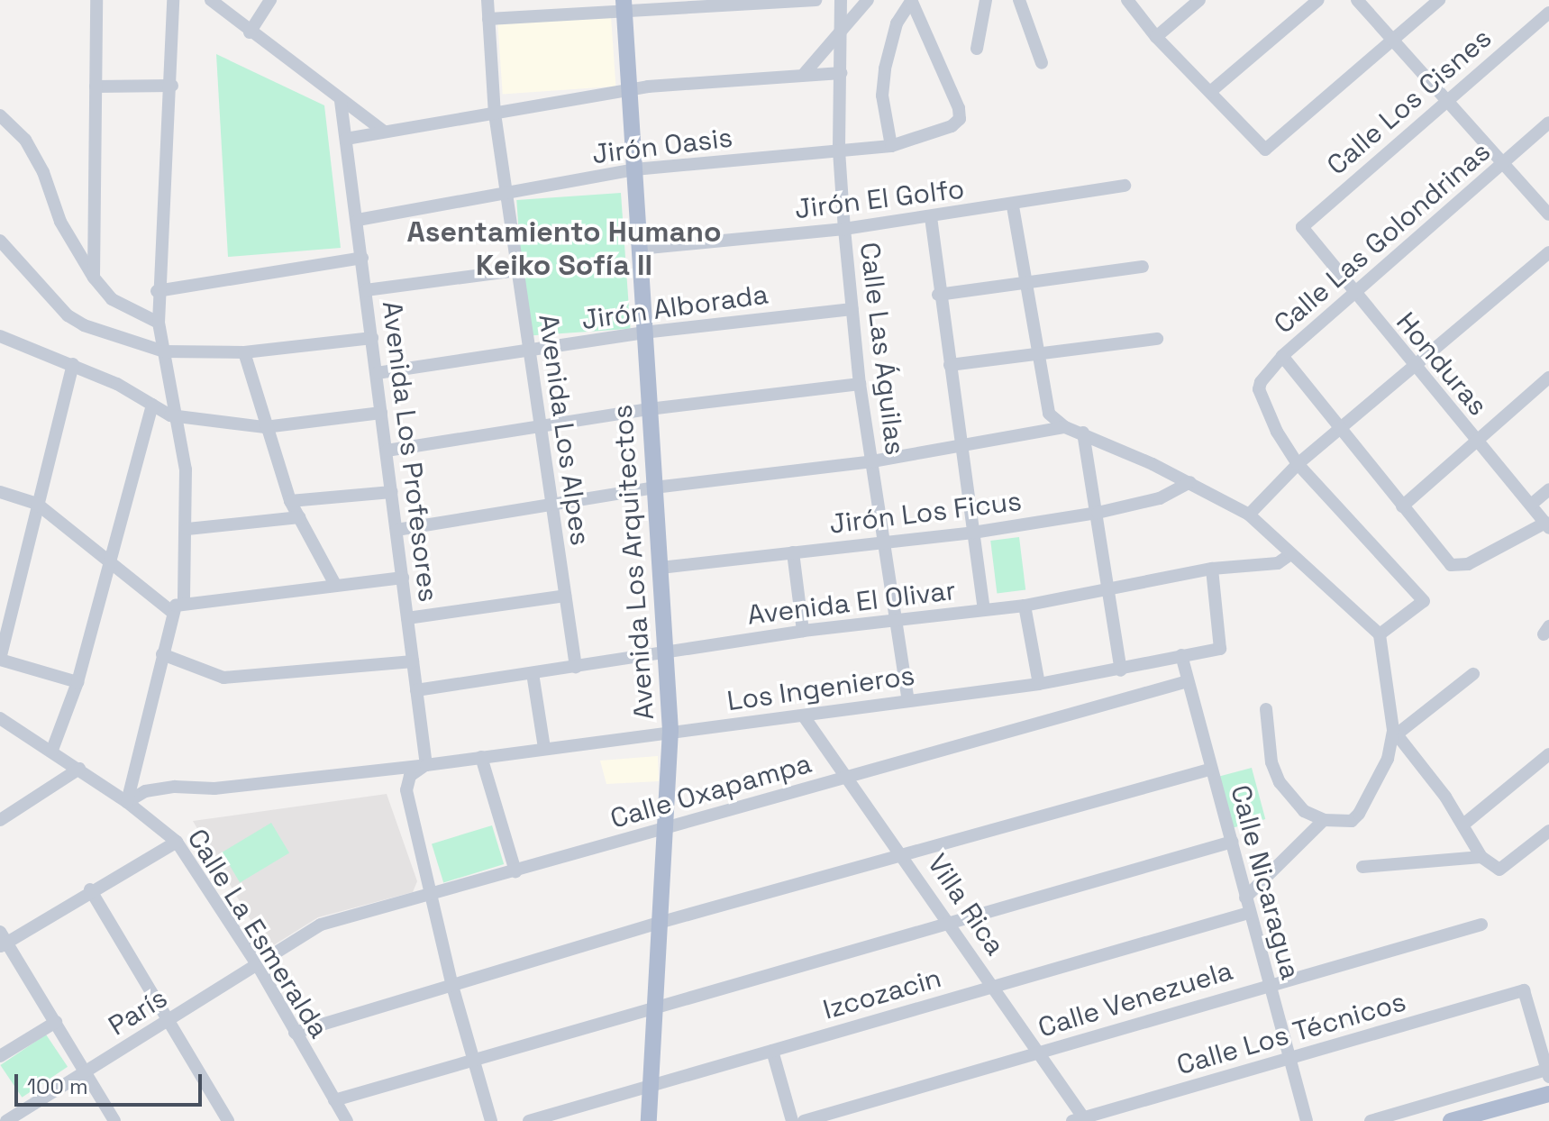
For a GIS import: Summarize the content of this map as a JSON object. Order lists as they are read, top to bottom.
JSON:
{
  "streets": {
    "main road": ["Avenida Los Arquitectos"],
    "street": [
      "Calle Los Cisnes",
      "Jirón Oasis",
      "Jirón El Golfo",
      "Calle Las Golondrinas",
      "Jirón Alborada",
      "Calle Las Águilas",
      "Honduras",
      "Avenida Los Alpes",
      "Avenida Los Profesores",
      "Jirón Los Ficus",
      "Avenida El Olivar",
      "Los Ingenieros",
      "Calle Oxapampa",
      "Calle Nicaragua",
      "Villa Rica",
      "Calle La Esmeralda",
      "Izcozacin",
      "Calle Venezuela",
      "París",
      "Calle Los Técnicos"
    ]
  },
  "crossings": [
    ["Calle Los Cisnes", "Honduras"],
    ["Jirón Oasis", "Calle Las Águilas"],
    ["Jirón Oasis", "Avenida Los Alpes"],
    ["Jirón Oasis", "Avenida Los Profesores"],
    ["Jirón Oasis", "Avenida Los Arquitectos"],
    ["Jirón El Golfo", "Calle Las Águilas"],
    ["Jirón El Golfo", "Avenida Los Arquitectos"],
    ["Calle Las Golondrinas", "Honduras"],
    ["Jirón Alborada", "Calle Las Águilas"],
    ["Jirón Alborada", "Avenida Los Alpes"],
    ["Jirón Alborada", "Avenida Los Profesores"],
    ["Jirón Alborada", "Avenida Los Arquitectos"],
    ["Calle Las Águilas", "Jirón Los Ficus"],
    ["Calle Las Águilas", "Avenida El Olivar"],
    ["Calle Las Águilas", "Los Ingenieros"],
    ["Avenida Los Alpes", "Avenida El Olivar"],
    ["Avenida Los Profesores", "Avenida El Olivar"],
    ["Avenida Los Profesores", "Los Ingenieros"],
    ["Jirón Los Ficus", "Avenida Los Arquitectos"],
    ["Avenida Los Arquitectos", "Avenida El Olivar"],
    ["Avenida Los Arquitectos", "Los Ingenieros"],
    ["Avenida Los Arquitectos", "Calle Oxapampa"],
    ["Avenida Los Arquitectos", "Izcozacin"],
    ["Avenida El Olivar", "Los Ingenieros"],
    ["Los Ingenieros", "Calle Nicaragua"],
    ["Los Ingenieros", "Villa Rica"],
    ["Los Ingenieros", "Calle La Esmeralda"],
    ["Calle Oxapampa", "Calle Nicaragua"],
    ["Calle Oxapampa", "Villa Rica"],
    ["Calle Oxapampa", "Calle La Esmeralda"],
    ["Calle Oxapampa", "París"],
    ["Calle Nicaragua", "Izcozacin"],
    ["Calle Nicaragua", "Calle Venezuela"],
    ["Calle Nicaragua", "Calle Los Técnicos"],
    ["Villa Rica", "Izcozacin"],
    ["Villa Rica", "Calle Venezuela"],
    ["Villa Rica", "Calle Los Técnicos"],
    ["Calle La Esmeralda", "París"]
  ],
  "districts": ["Asentamiento Humano Keiko Sofía II"],
  "scale_bar": "100 m"
}
